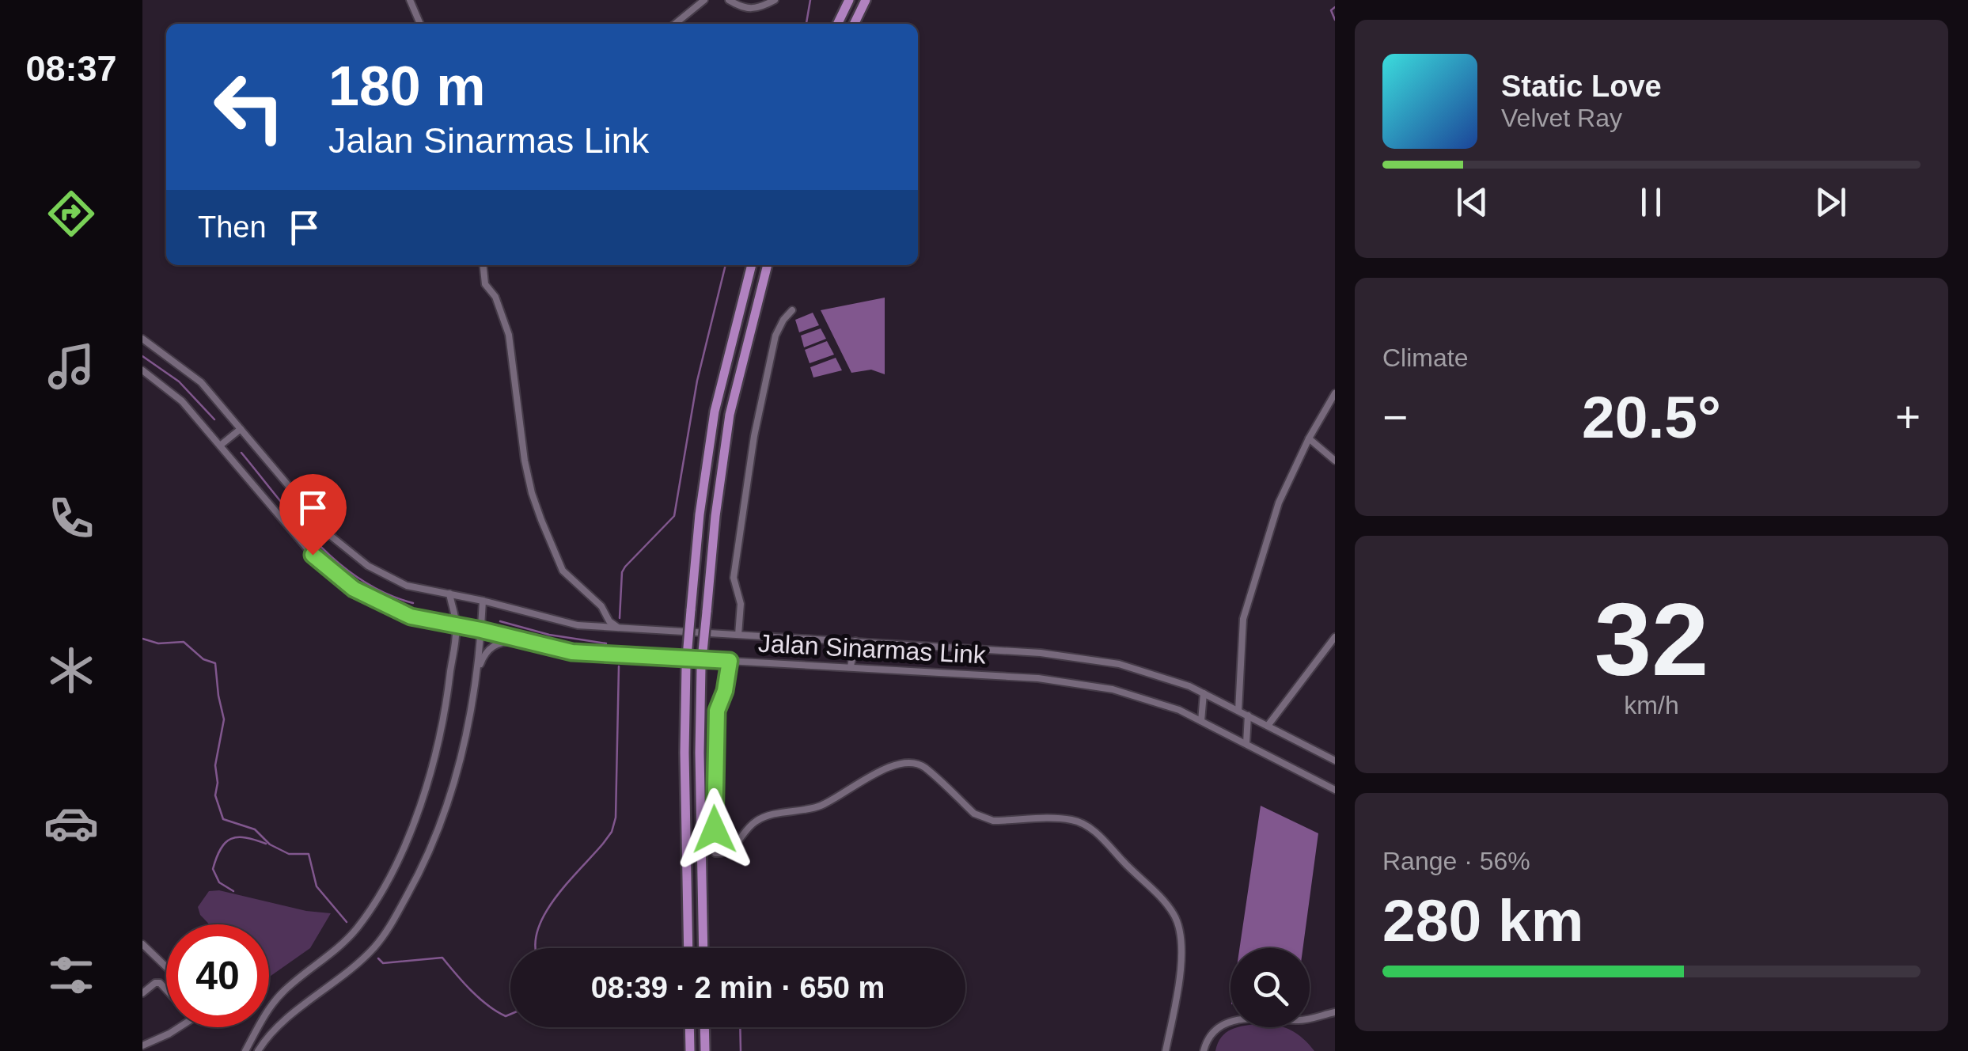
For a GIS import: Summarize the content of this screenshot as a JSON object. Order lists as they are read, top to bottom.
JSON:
{
  "streets": {
    "street": ["Jalan Sinarmas Link"]
  },
  "page": {
    "tabs": "08:37",
    "turn": ["180 m", "Jalan Sinarmas Link"],
    "song": ["Static Love", "Velvet Ray"],
    "then": "Then",
    "tile": [
      "Climate",
      ["32", "km/h"],
      ["Range · 56%", "280 km"]
    ],
    "heat": ["−", "20.5°", "+"],
    "limit": "40",
    "trip": "08:39 · 2 min · 650 m"
  }
}
